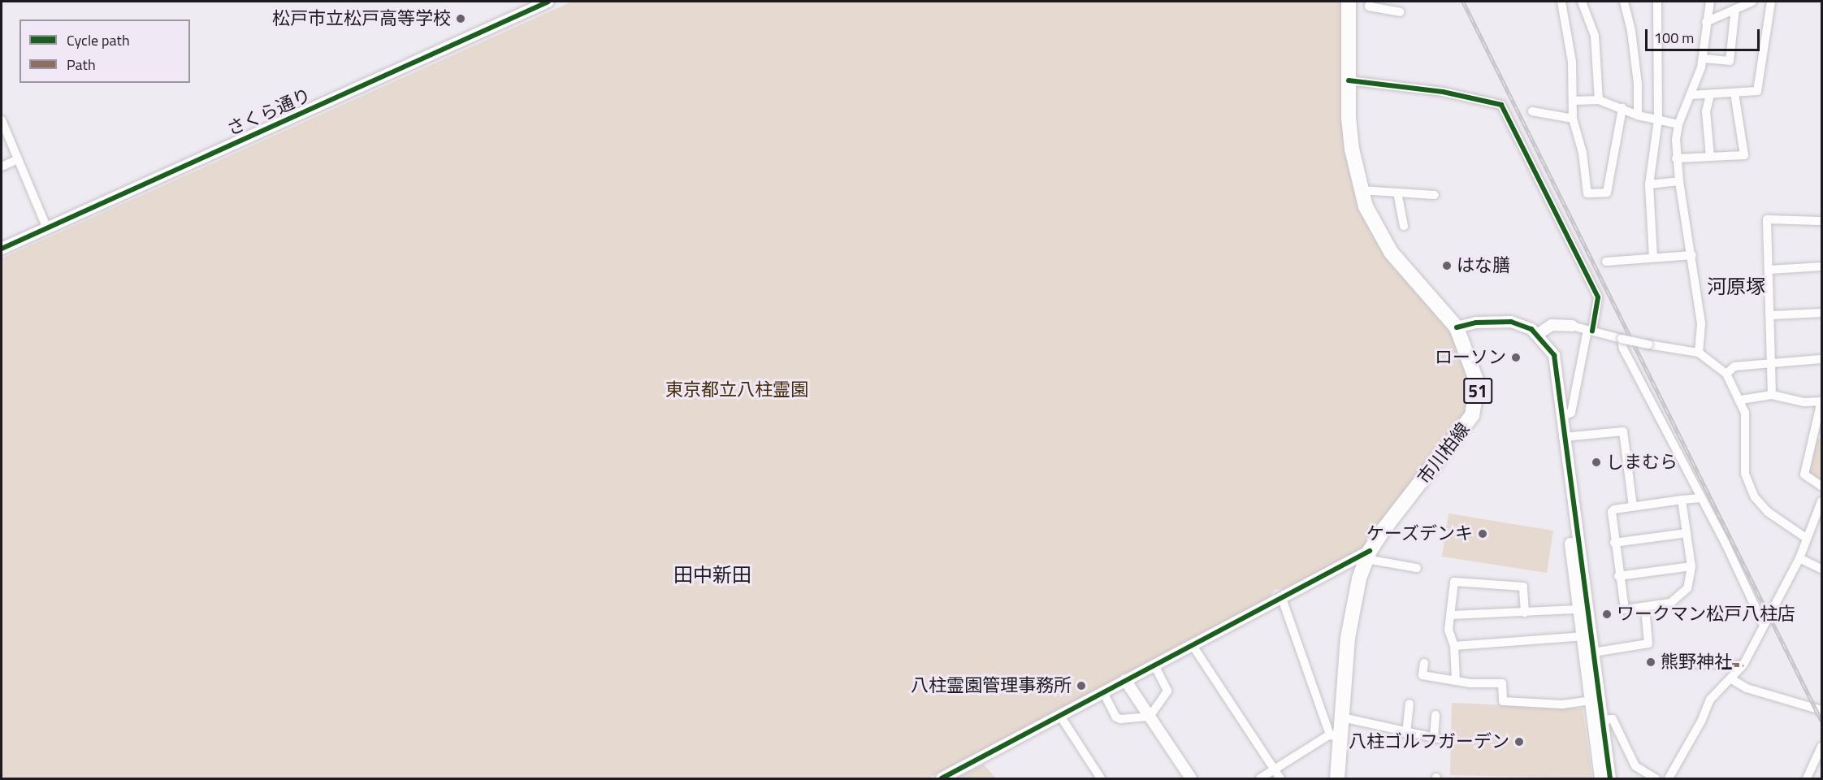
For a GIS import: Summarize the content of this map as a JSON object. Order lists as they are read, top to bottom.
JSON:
{
  "streets": {
    "main road": ["51", "市川柏線"],
    "street": ["さくら通り"]
  },
  "districts": ["河原塚", "田中新田"],
  "parks": ["東京都立八柱霊園"],
  "places": [
    "松戸市立松戸高等学校",
    "はな膳",
    "ローソン",
    "しまむら",
    "ケーズデンキ",
    "ワークマン松戸八柱店",
    "熊野神社",
    "八柱霊園管理事務所",
    "八柱ゴルフガーデン"
  ],
  "legend": ["Cycle path", "Path"],
  "scale_bar": "100 m"
}
